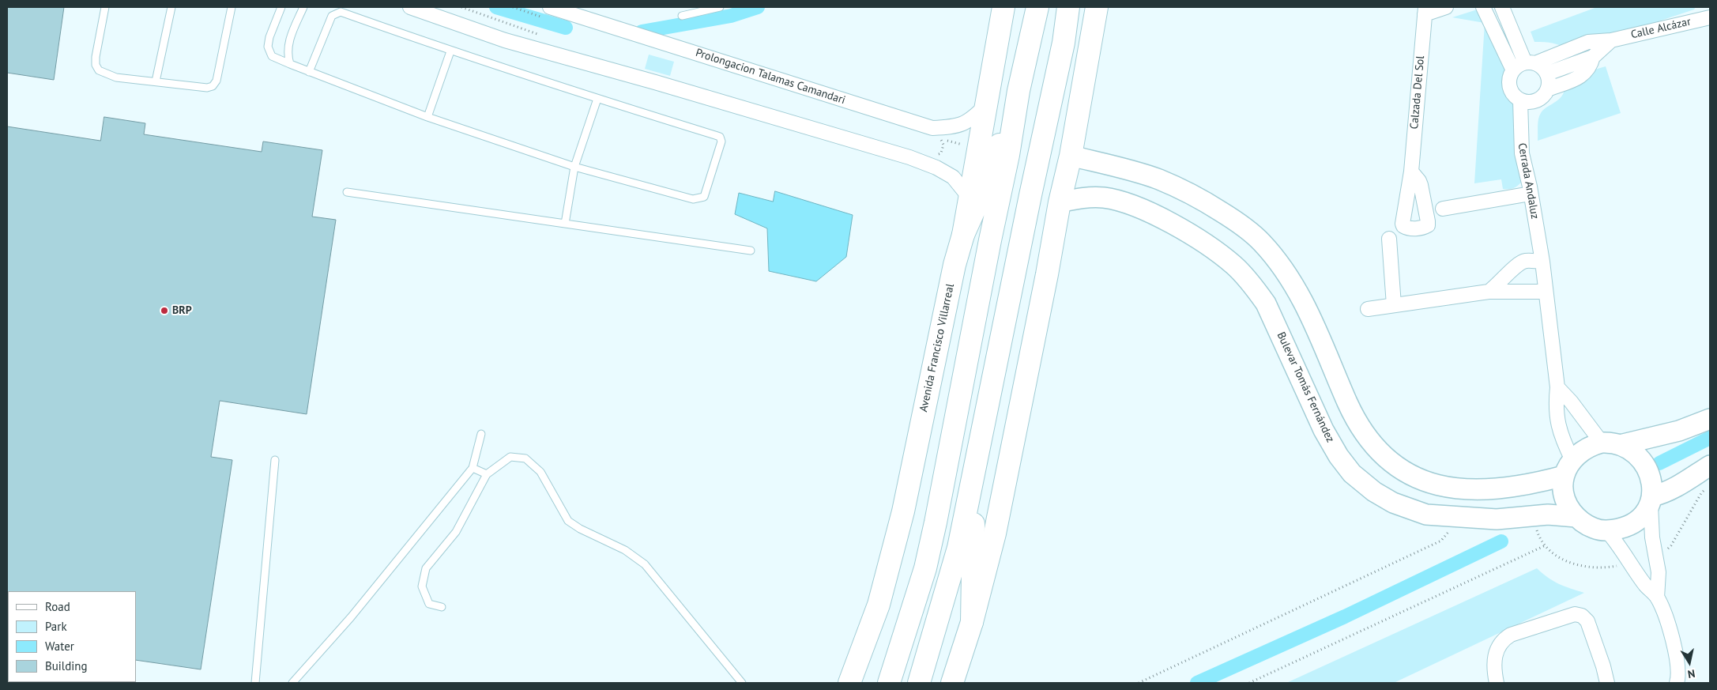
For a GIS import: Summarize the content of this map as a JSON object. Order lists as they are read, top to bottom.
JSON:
{
  "streets": {
    "main road": ["Avenida Francisco Villarreal", "Bulevar Tomás Fernández"],
    "street": [
      "Calle Alcázar",
      "Prolongacion Talamas Camandari",
      "Calzada Del Sol",
      "Cerrada Andaluz"
    ]
  },
  "crossings": [
    ["Calle Alcázar", "Cerrada Andaluz"],
    ["Prolongacion Talamas Camandari", "Avenida Francisco Villarreal"],
    ["Cerrada Andaluz", "Bulevar Tomás Fernández"]
  ],
  "places": ["BRP"],
  "legend": [
    "Road",
    "Park",
    "Water",
    "Building"
  ],
  "north": "bottom"
}
